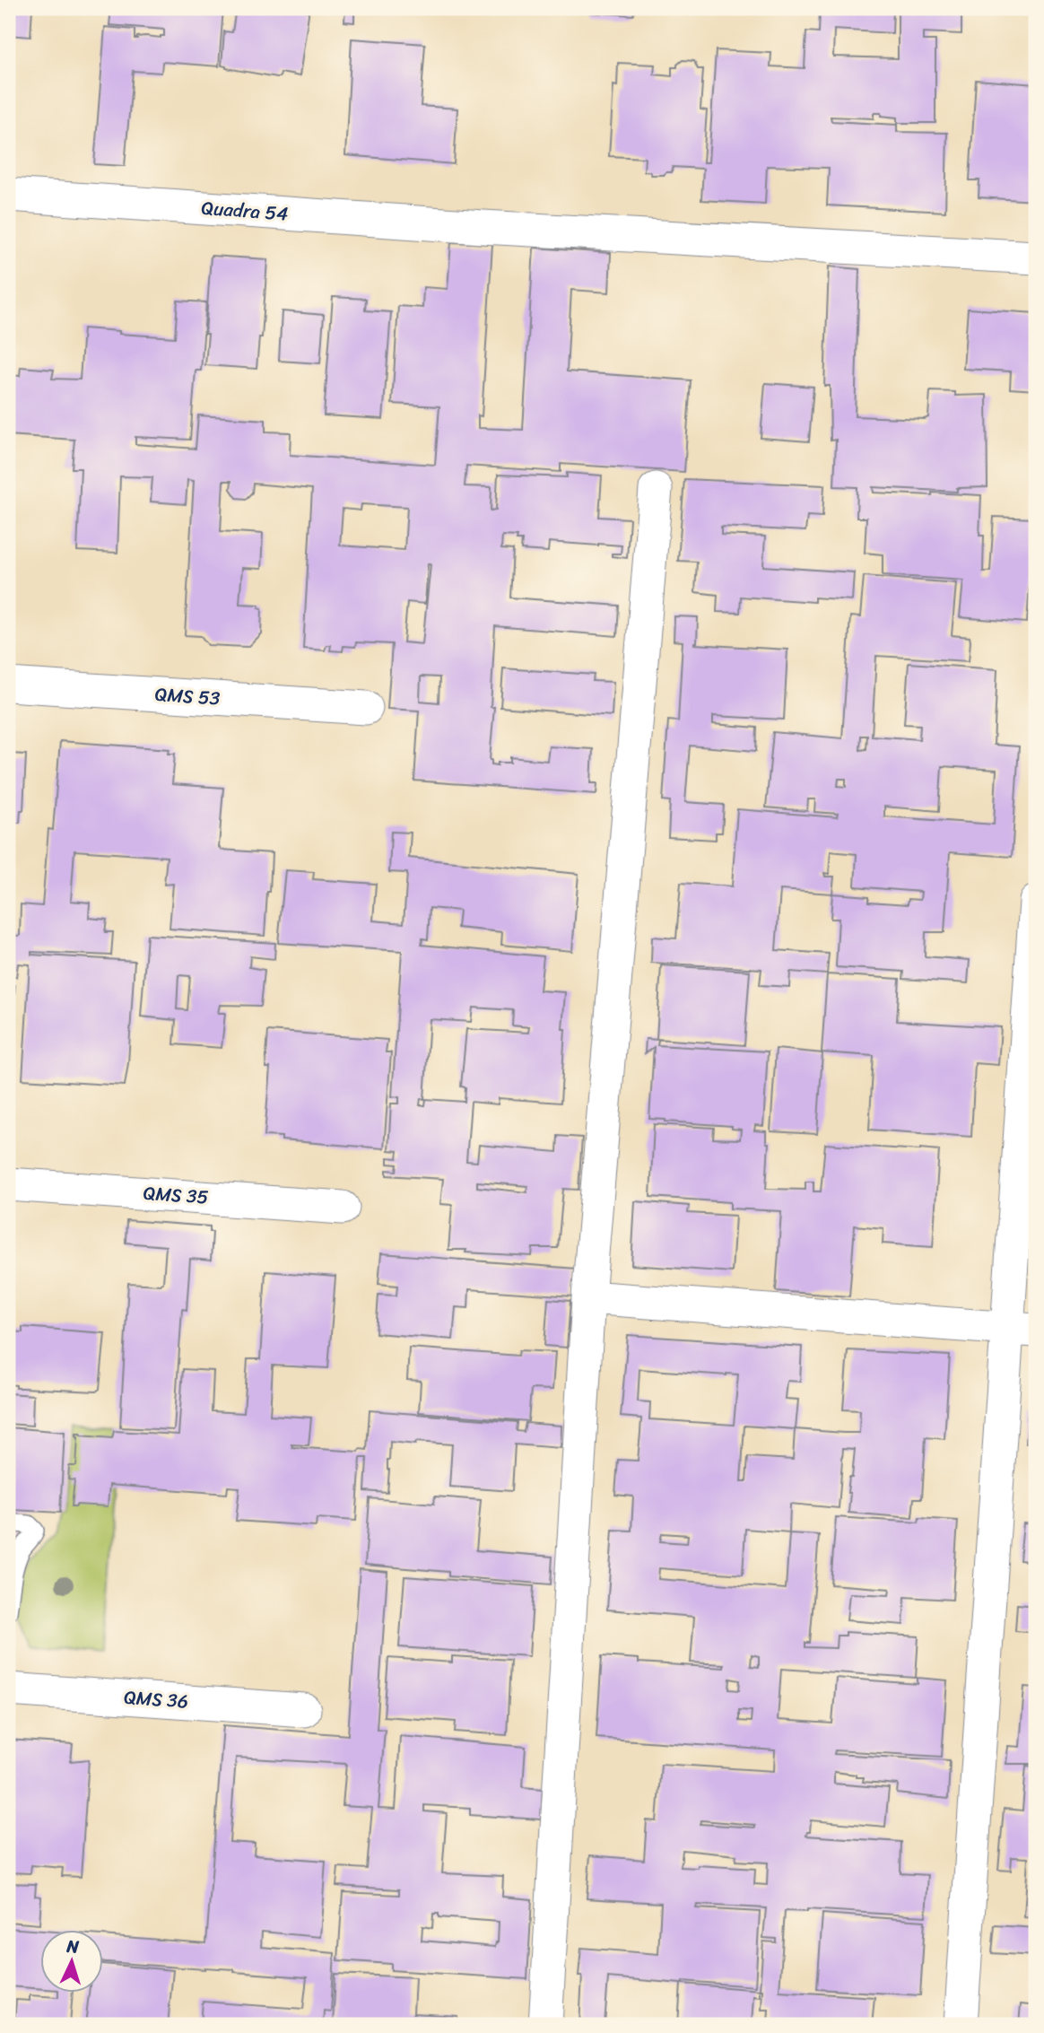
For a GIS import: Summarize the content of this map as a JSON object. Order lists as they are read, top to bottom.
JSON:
{
  "streets": {
    "street": [
      "Quadra 54",
      "QMS 53",
      "QMS 35",
      "QMS 36"
    ]
  },
  "north": "top"
}
